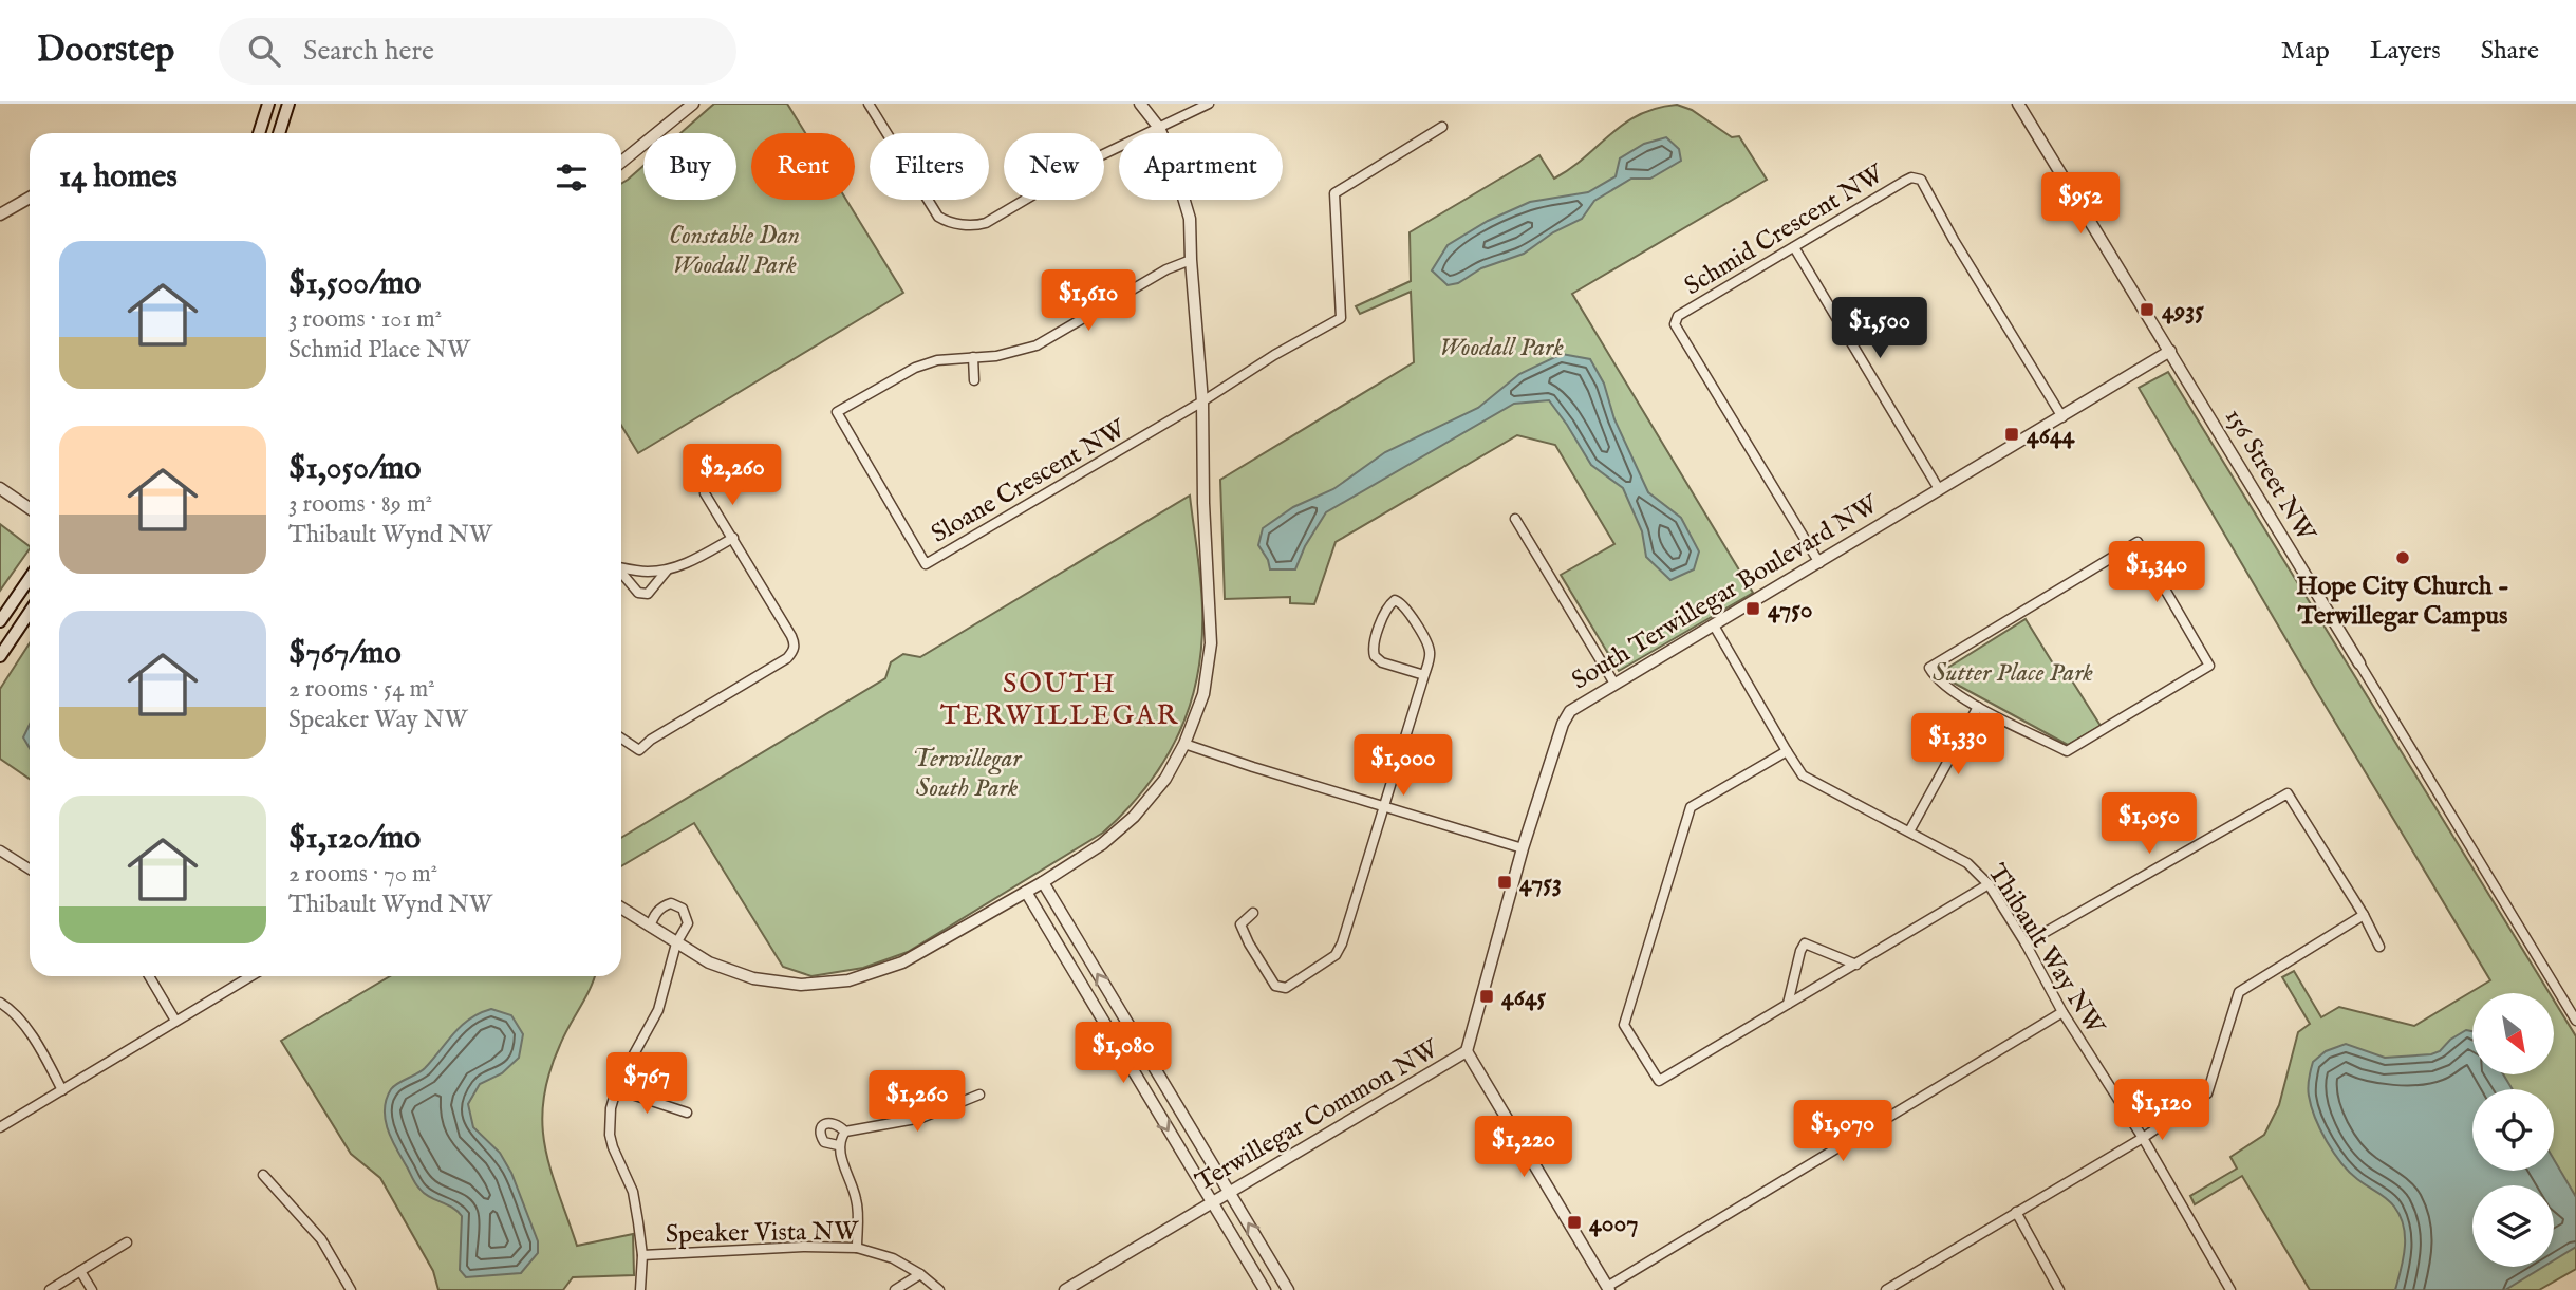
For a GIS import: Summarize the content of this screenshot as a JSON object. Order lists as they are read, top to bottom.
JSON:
{
  "streets": {
    "street": [
      "Schmid Crescent NW",
      "156 Street NW",
      "Sloane Crescent NW",
      "South Terwillegar Boulevard NW",
      "Thibault Way NW",
      "Terwillegar Common NW",
      "Speaker Vista NW"
    ]
  },
  "crossings": [
    ["Schmid Crescent NW", "South Terwillegar Boulevard NW"],
    ["156 Street NW", "South Terwillegar Boulevard NW"],
    ["South Terwillegar Boulevard NW", "Thibault Way NW"],
    ["South Terwillegar Boulevard NW", "Terwillegar Common NW"]
  ],
  "districts": ["SOUTH TERWILLEGAR"],
  "parks": [
    "Constable Dan Woodall Park",
    "Woodall Park",
    "Sutter Place Park",
    "Terwillegar South Park"
  ],
  "places": {
    "transit": [
      "4935",
      "4644",
      "4750",
      "4753",
      "4645",
      "4007"
    ],
    "other": ["Hope City Church - Terwillegar Campus"]
  },
  "north": "bottom right",
  "page": {
    "header": "Doorstep",
    "search": "Search here",
    "nav": ["Map", "Layers", "Share"],
    "chip": [
      "Buy",
      "Rent",
      "Filters",
      "New",
      "Apartment"
    ],
    "heading": "14 homes",
    "price": [
      "$952",
      "$1,610",
      "$1,500",
      "$2,260",
      "$1,340",
      "$1,330",
      "$1,000",
      "$1,050",
      "$1,080",
      "$767",
      "$1,260",
      "$1,120",
      "$1,070",
      "$1,220"
    ],
    "list": [
      {
        "name": "$1,500/mo",
        "note": "3 rooms · 101 m² · Schmid Place NW"
      },
      {
        "name": "$1,050/mo",
        "note": "3 rooms · 89 m² · Thibault Wynd NW"
      },
      {
        "name": "$767/mo",
        "note": "2 rooms · 54 m² · Speaker Way NW"
      },
      {
        "name": "$1,120/mo",
        "note": "2 rooms · 70 m² · Thibault Wynd NW"
      }
    ]
  }
}
